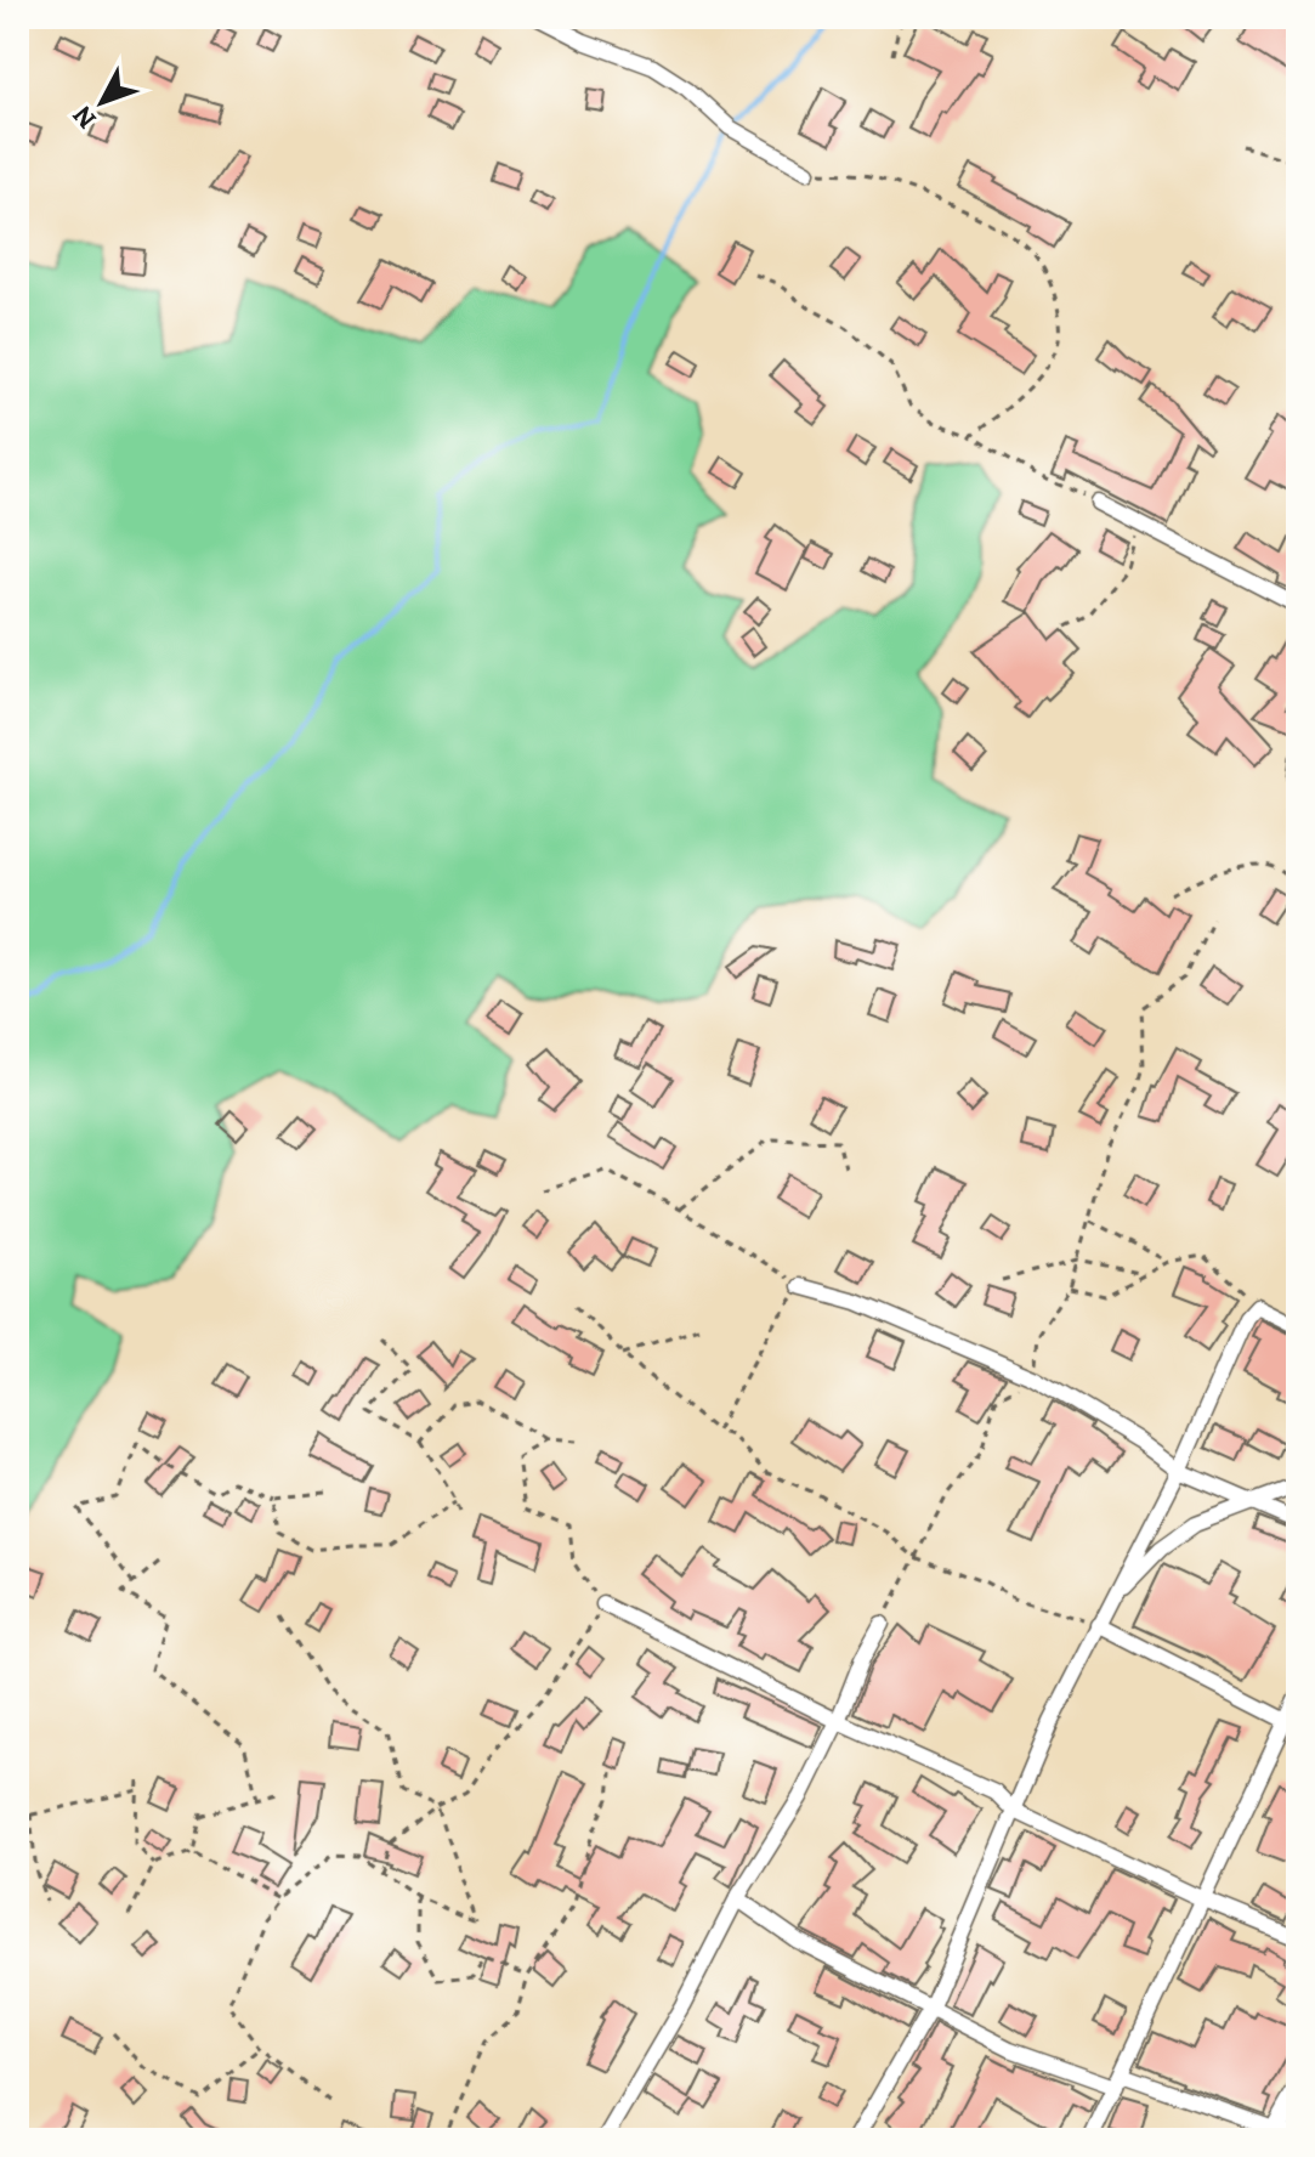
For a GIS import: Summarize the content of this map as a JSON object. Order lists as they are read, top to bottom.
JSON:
{
  "north": "bottom left"
}
